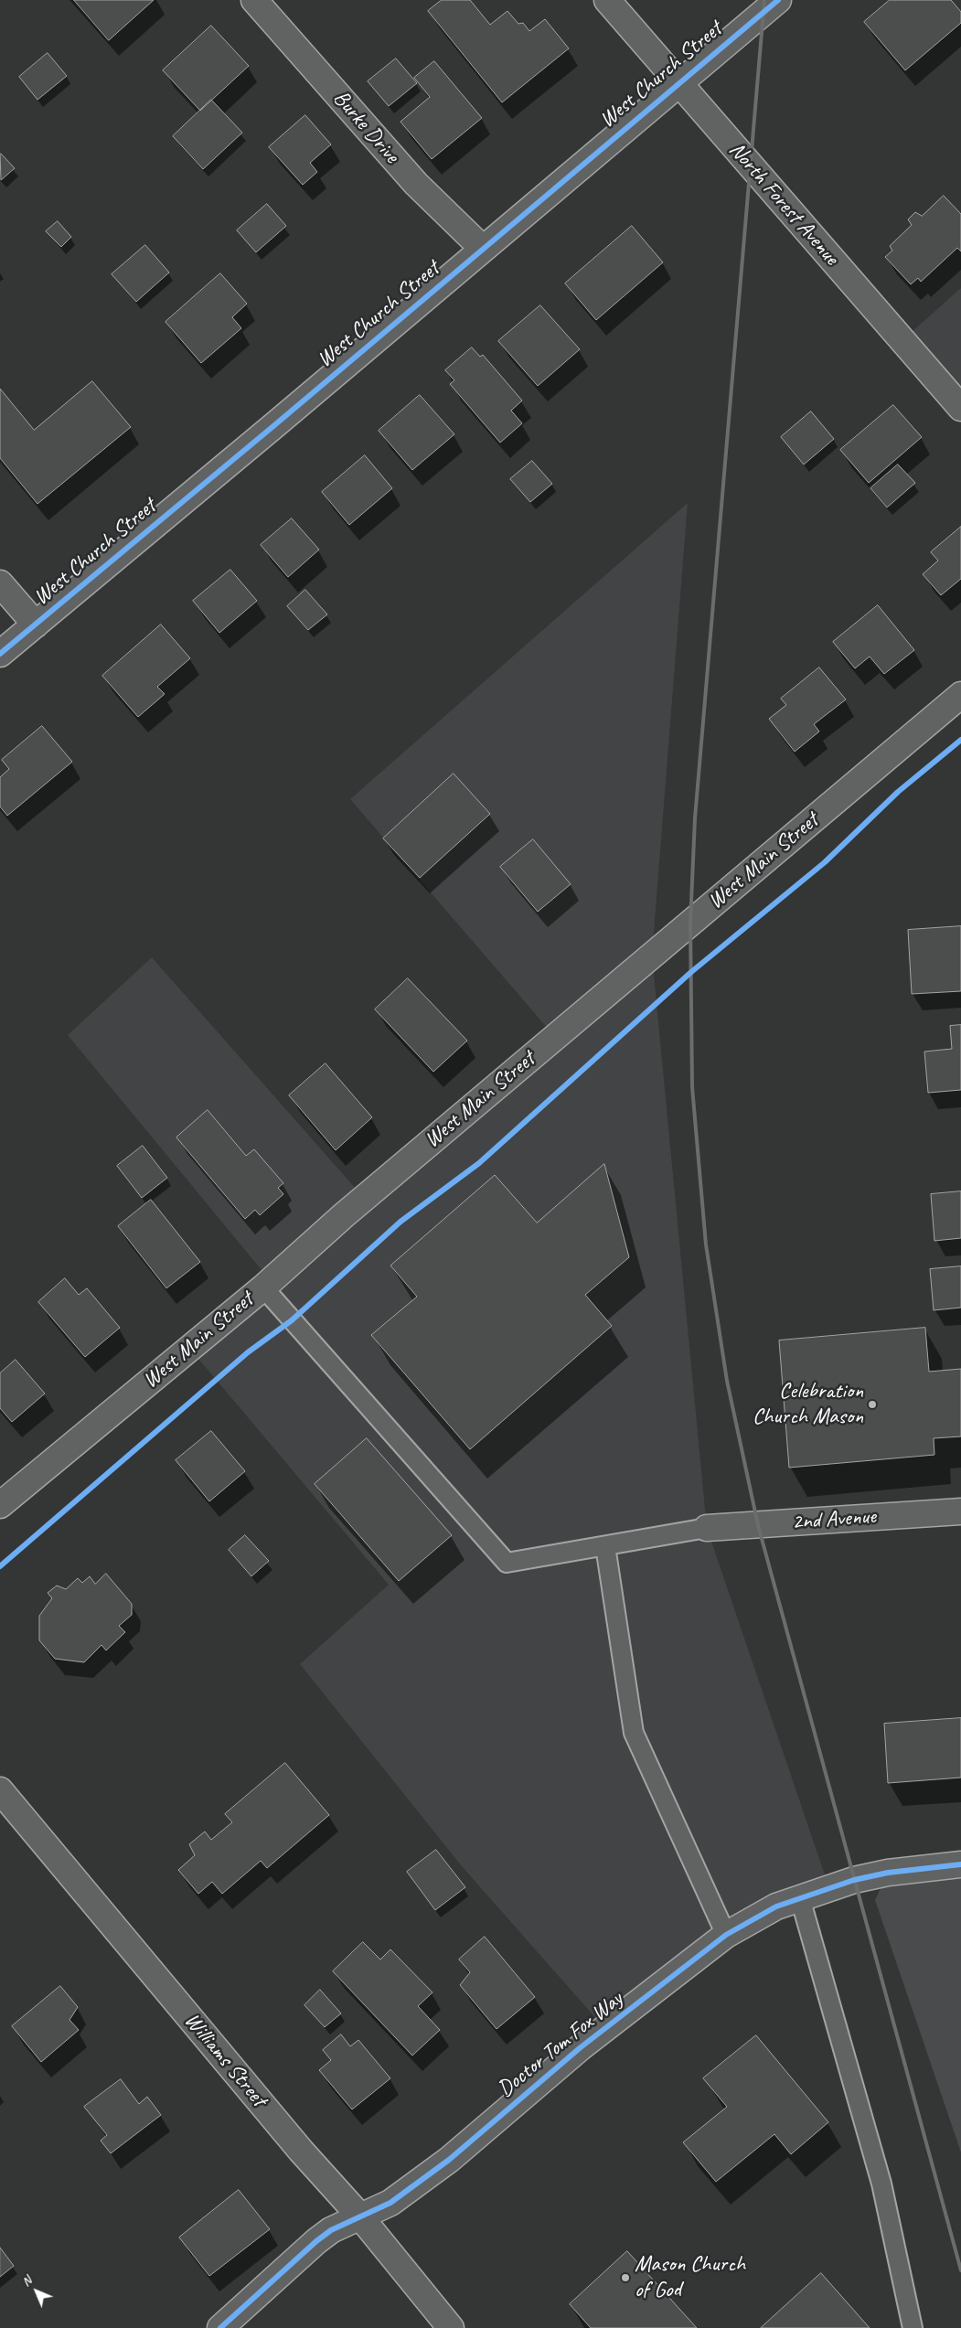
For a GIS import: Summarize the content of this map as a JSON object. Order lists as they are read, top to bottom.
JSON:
{
  "streets": {
    "street": [
      "West Church Street",
      "Burke Drive",
      "North Forest Avenue",
      "West Main Street",
      "2nd Avenue",
      "Doctor Tom Fox Way",
      "Williams Street"
    ]
  },
  "crossings": [
    ["West Church Street", "Burke Drive"],
    ["West Church Street", "North Forest Avenue"],
    ["Doctor Tom Fox Way", "Williams Street"]
  ],
  "places": ["Celebration Church Mason", "Mason Church of God"],
  "north": "top left"
}
